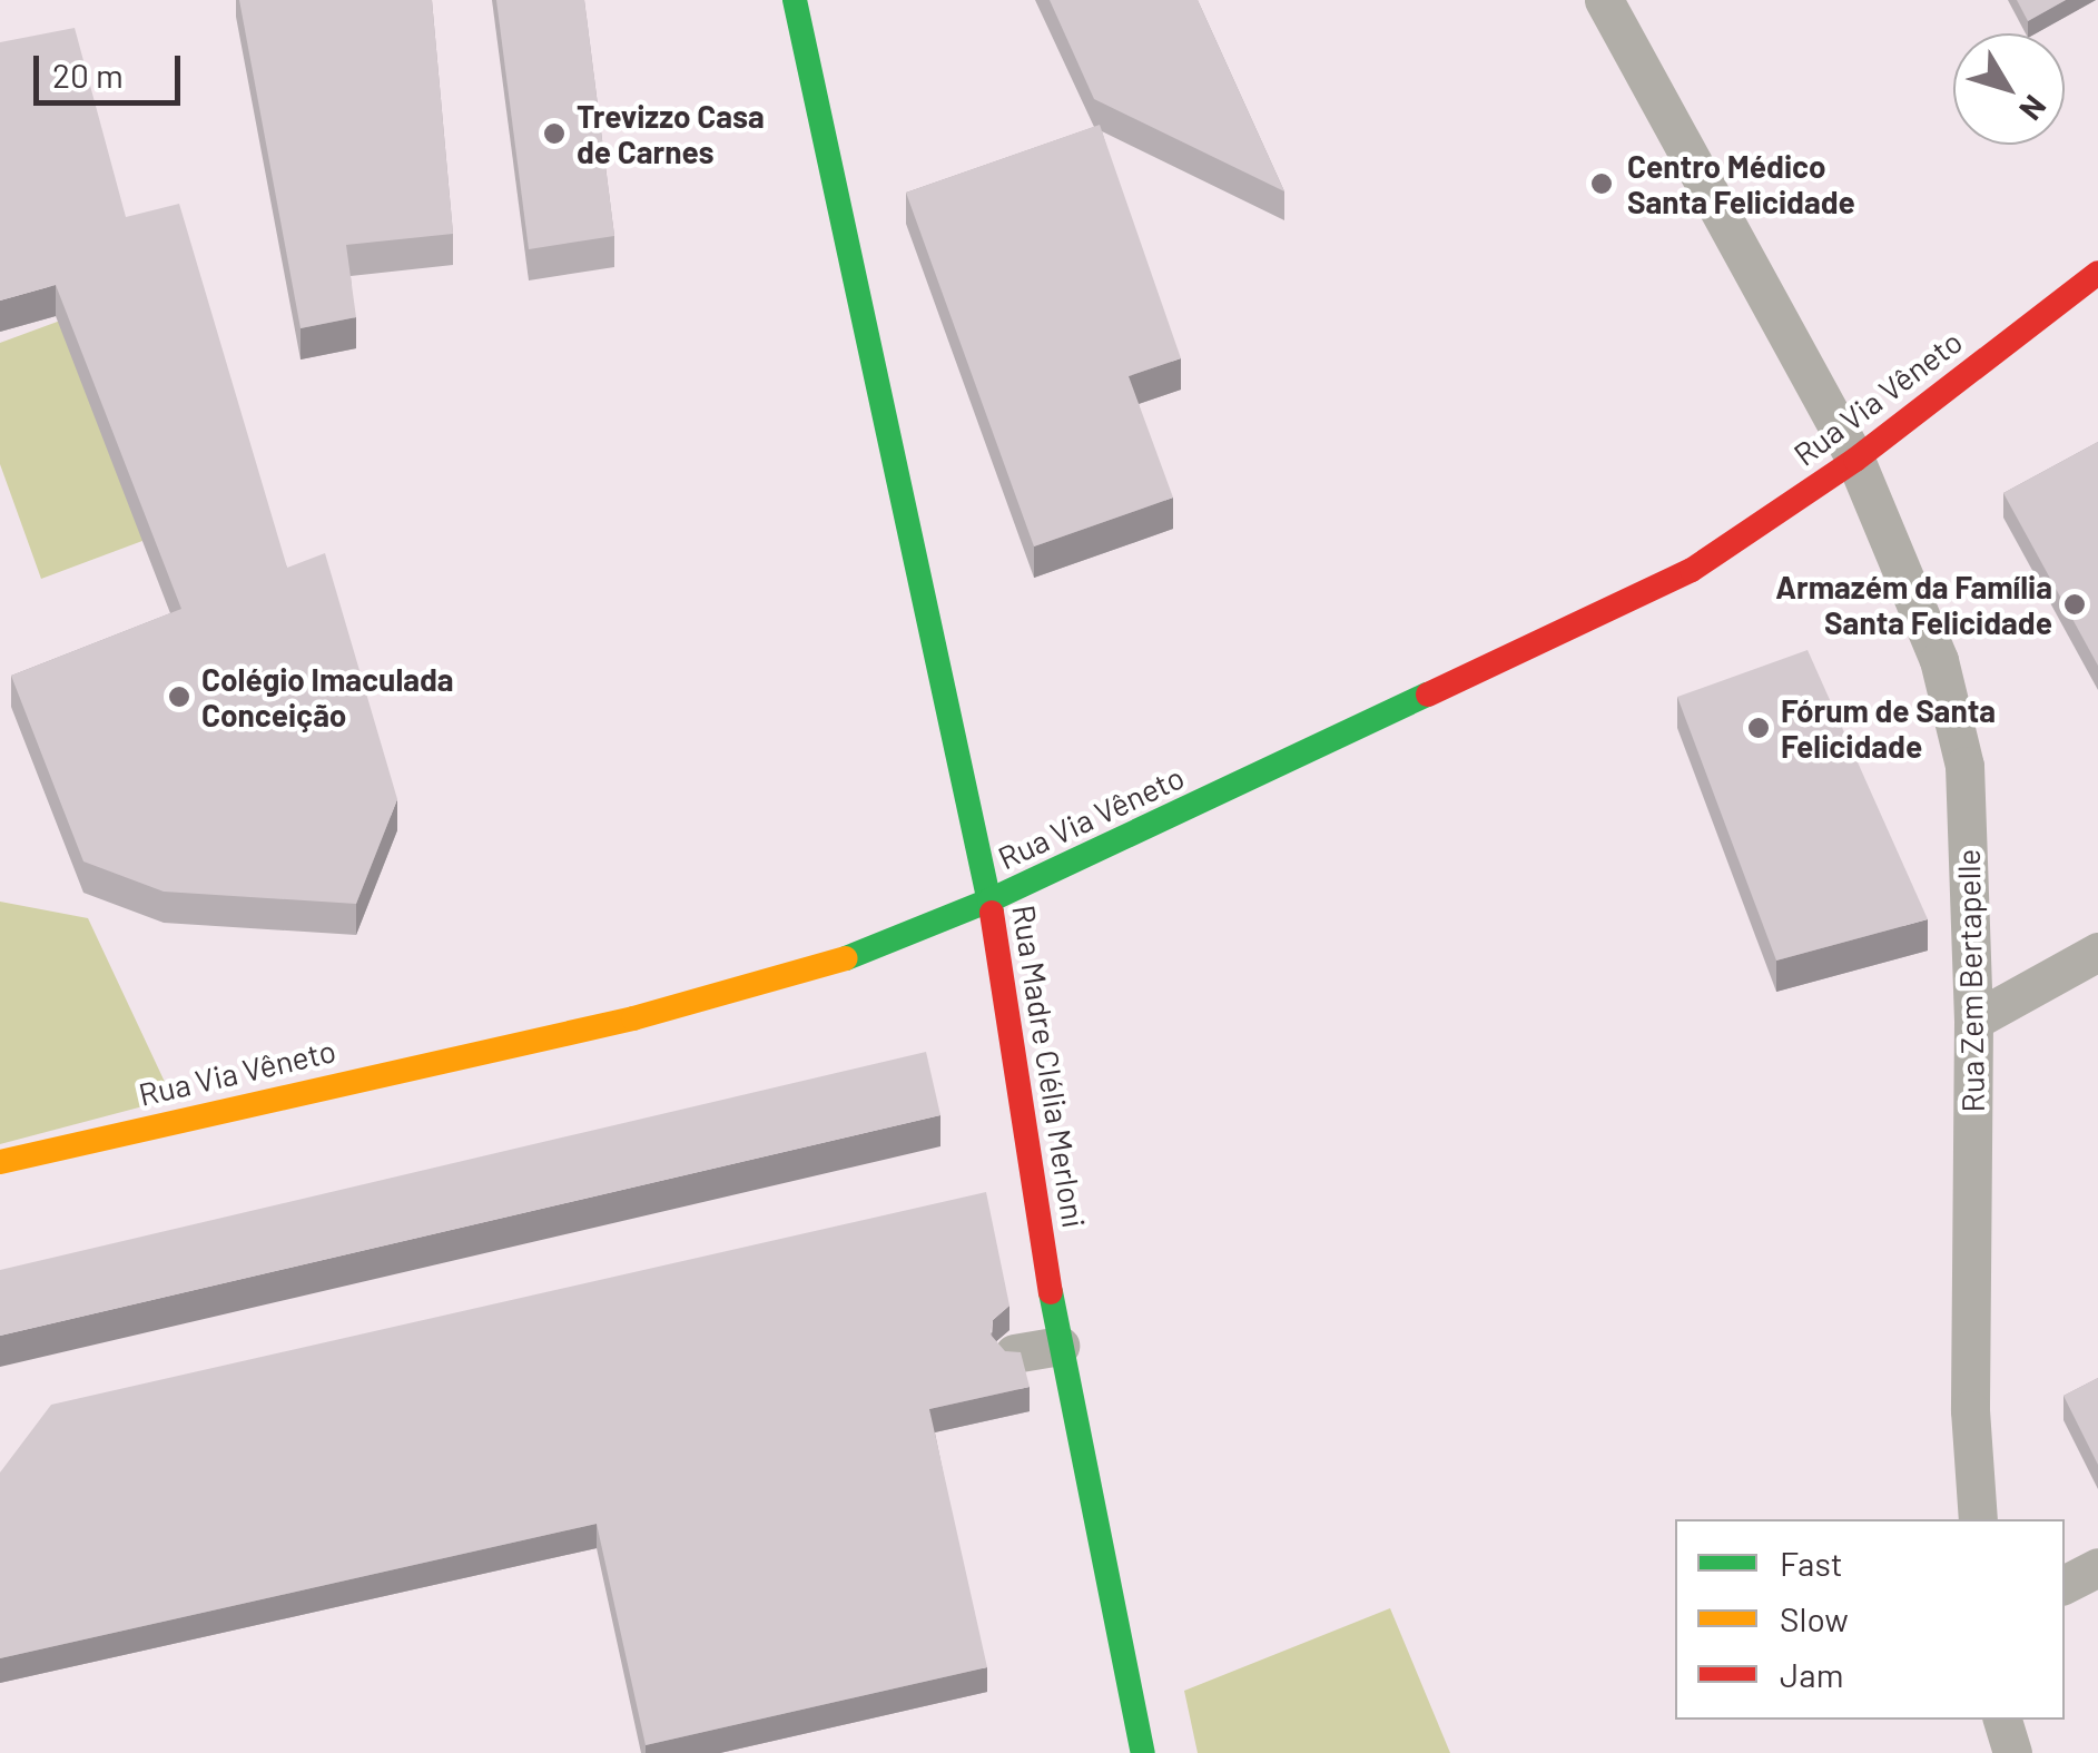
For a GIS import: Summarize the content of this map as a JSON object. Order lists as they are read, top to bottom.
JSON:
{
  "streets": {
    "main road": ["Rua Via Vêneto", "Rua Madre Clélia Merloni"],
    "street": ["Rua Zem Bertapelle"]
  },
  "crossings": [
    ["Rua Via Vêneto", "Rua Zem Bertapelle"],
    ["Rua Via Vêneto", "Rua Madre Clélia Merloni"]
  ],
  "places": [
    "Trevizzo Casa de Carnes",
    "Centro Médico Santa Felicidade",
    "Armazém da Família Santa Felicidade",
    "Colégio Imaculada Conceição",
    "Fórum de Santa Felicidade"
  ],
  "legend": ["Fast", "Slow", "Jam"],
  "scale_bar": "20 m",
  "north": "bottom right"
}
